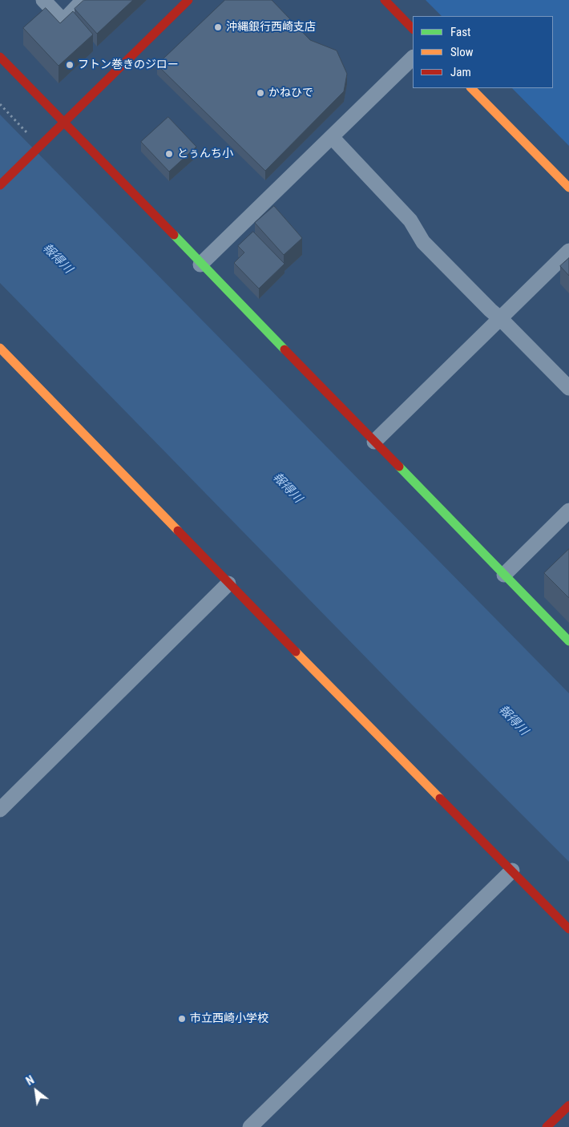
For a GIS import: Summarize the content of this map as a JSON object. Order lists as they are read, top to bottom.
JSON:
{
  "water": ["報得川"],
  "places": [
    "沖縄銀行西崎支店",
    "フトン巻きのジロー",
    "かねひで",
    "とぅんち小",
    "市立西崎小学校"
  ],
  "legend": ["Fast", "Slow", "Jam"],
  "north": "top left"
}
